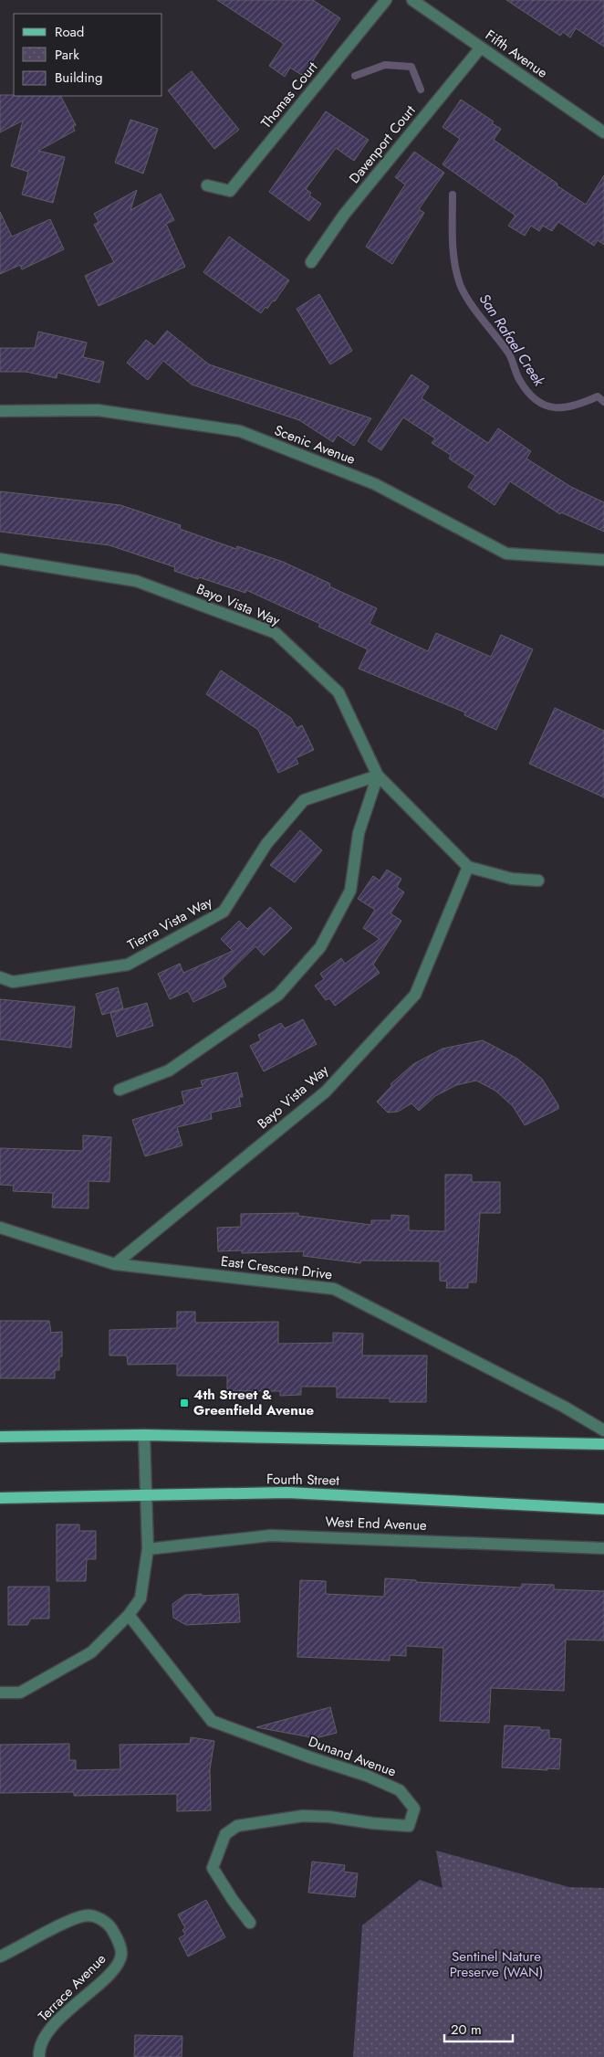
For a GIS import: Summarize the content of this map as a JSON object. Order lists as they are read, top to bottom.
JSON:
{
  "streets": {
    "main road": ["Fourth Street"],
    "street": [
      "Fifth Avenue",
      "Thomas Court",
      "Davenport Court",
      "Scenic Avenue",
      "Bayo Vista Way",
      "Tierra Vista Way",
      "East Crescent Drive",
      "West End Avenue",
      "Dunand Avenue",
      "Terrace Avenue"
    ]
  },
  "crossings": [
    ["Fifth Avenue", "Davenport Court"],
    ["Bayo Vista Way", "Tierra Vista Way"],
    ["Bayo Vista Way", "East Crescent Drive"]
  ],
  "water": ["San Rafael Creek"],
  "parks": ["Sentinel Nature Preserve (WAN)"],
  "places": {
    "transit": ["4th Street & Greenfield Avenue"]
  },
  "legend": ["Road", "Park", "Building"],
  "scale_bar": "20 m"
}
